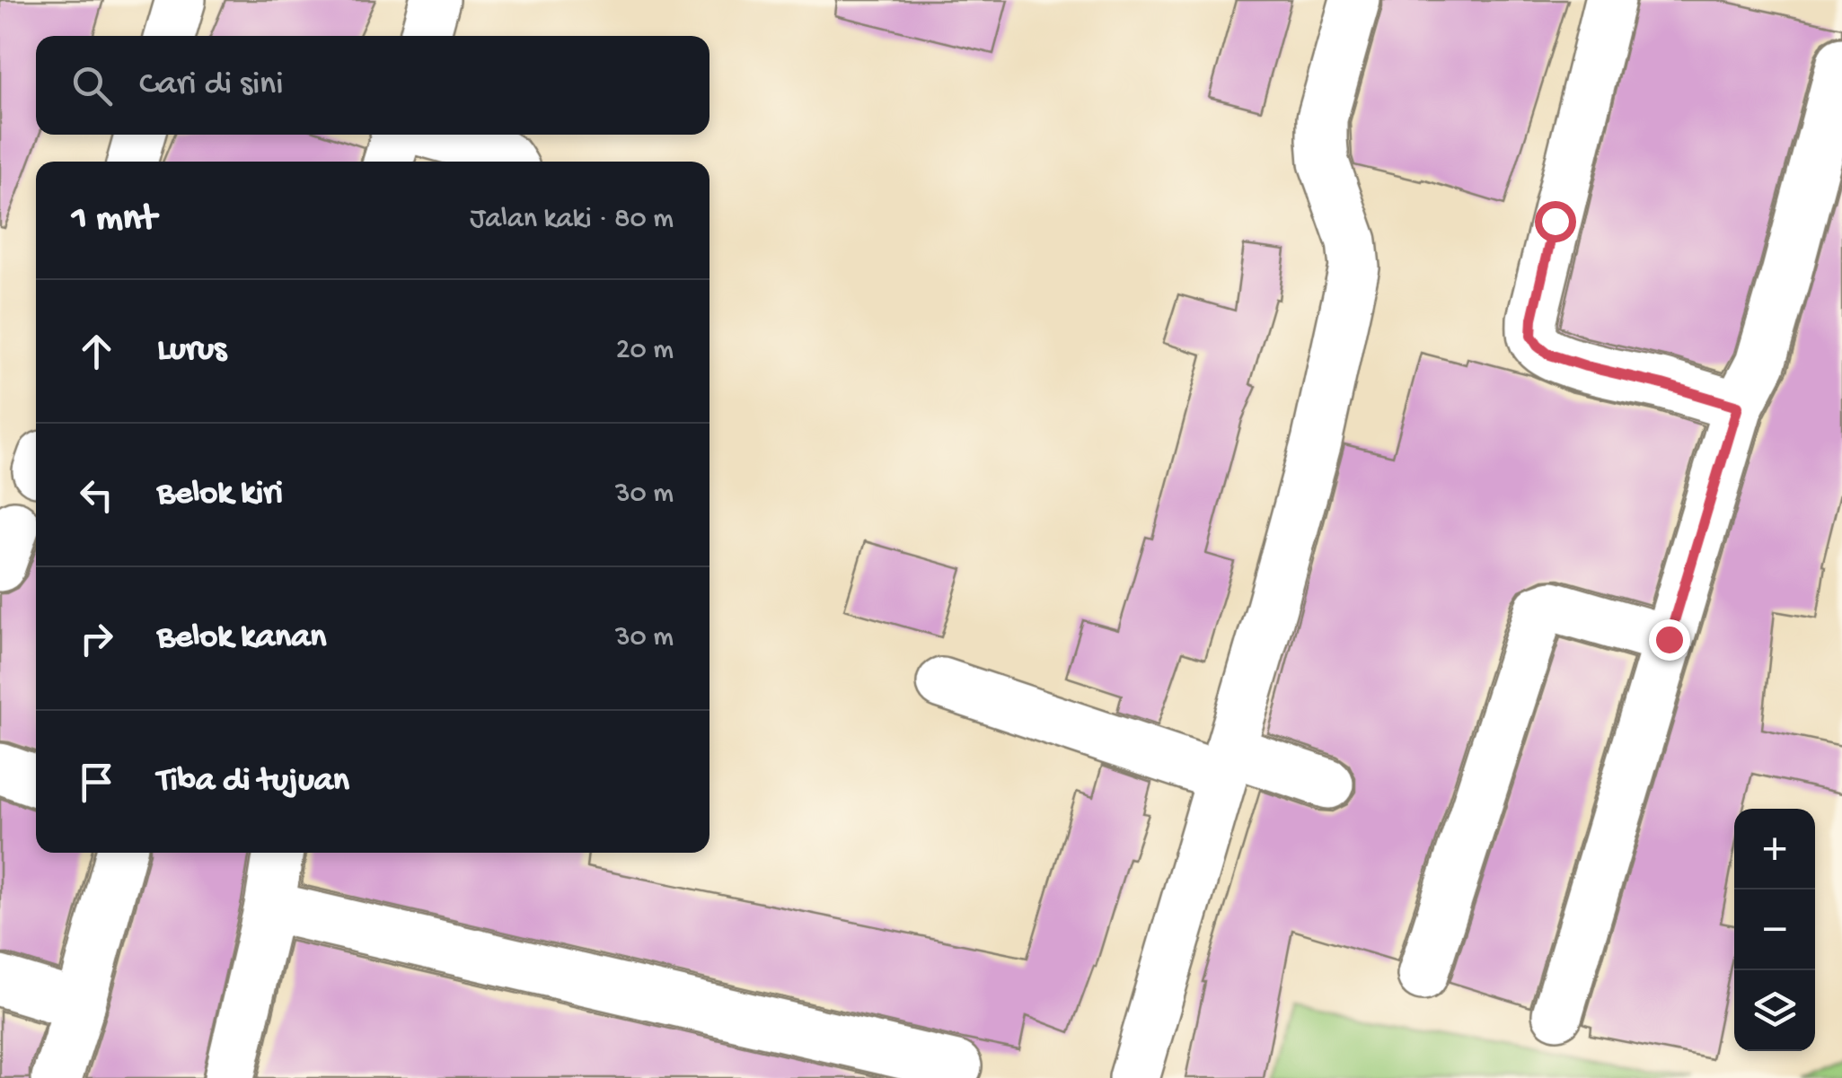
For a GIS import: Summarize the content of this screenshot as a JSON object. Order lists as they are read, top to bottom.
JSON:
{
  "page": {
    "search": "Cari di sini",
    "heading": ["1 mnt", "Jalan kaki · 80 m"],
    "list": [
      ["Lurus", "20 m"],
      ["Belok kiri", "30 m"],
      ["Belok kanan", "30 m"],
      "Tiba di tujuan"
    ],
    "map_buttons": ["+", "−"]
  }
}
